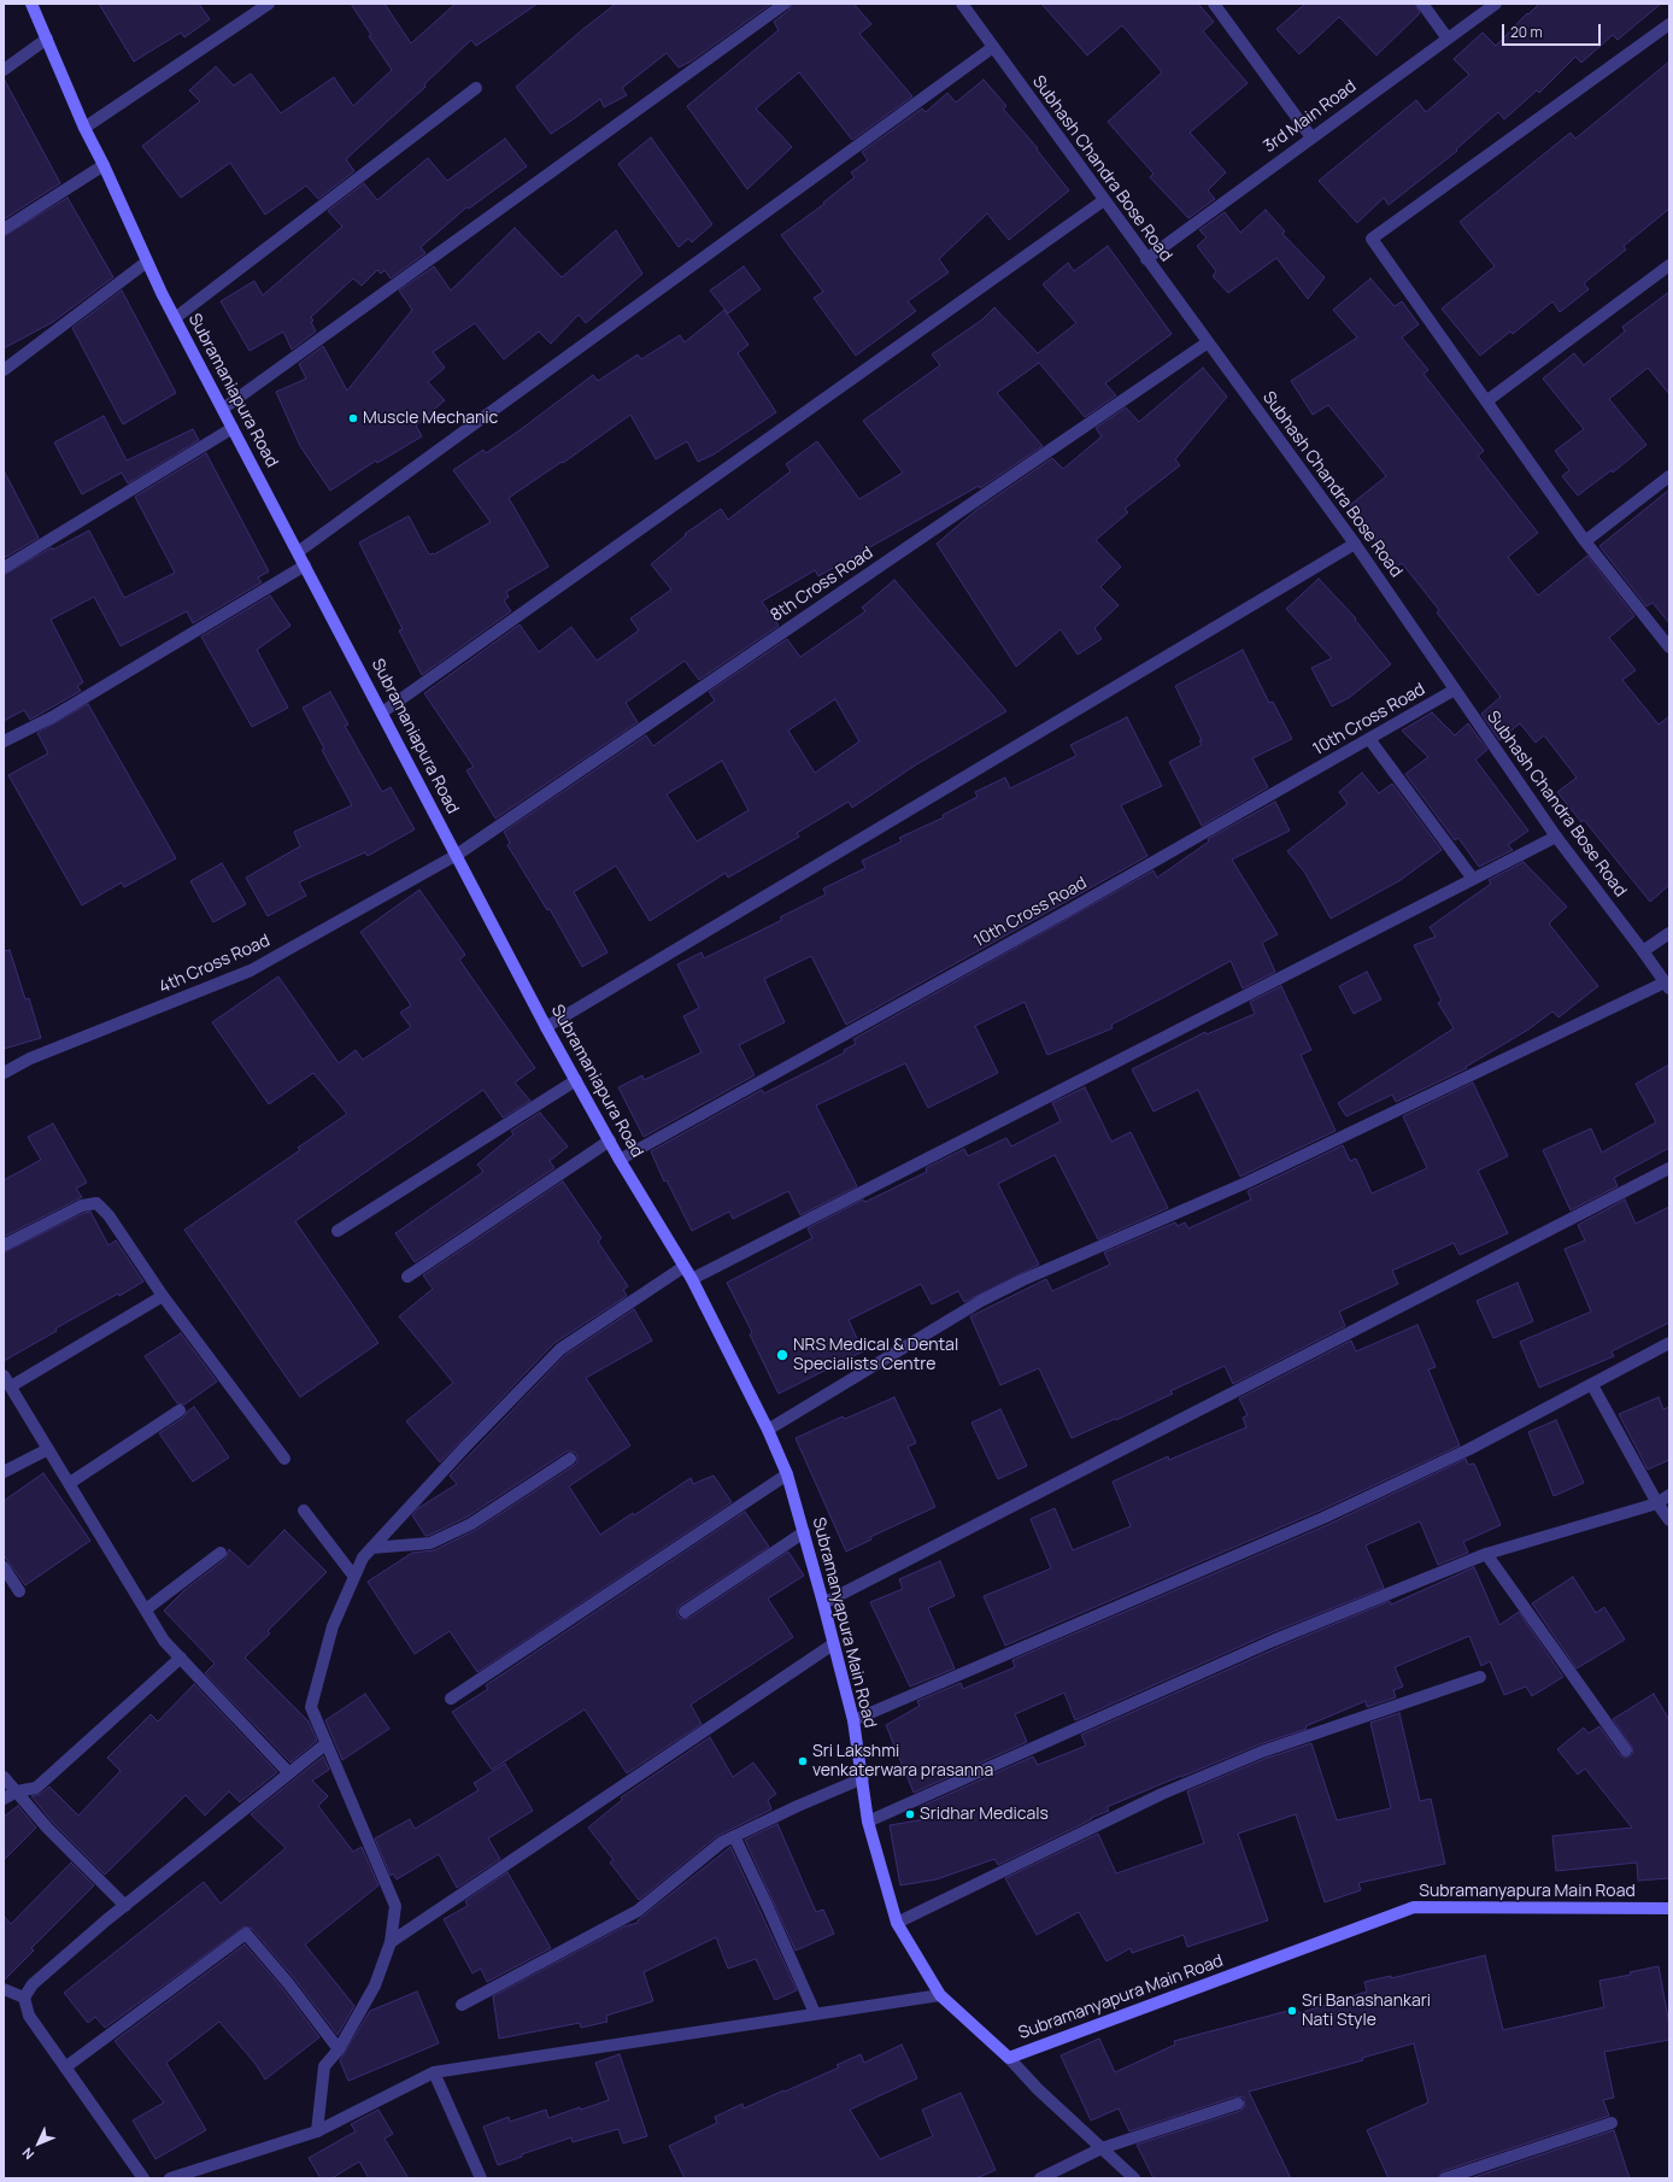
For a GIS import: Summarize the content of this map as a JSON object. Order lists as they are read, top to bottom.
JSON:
{
  "streets": {
    "main road": ["Subramaniapura Road", "Subramanyapura Main Road"],
    "street": [
      "3rd Main Road",
      "Subhash Chandra Bose Road",
      "8th Cross Road",
      "10th Cross Road",
      "4th Cross Road"
    ]
  },
  "crossings": [
    ["3rd Main Road", "Subhash Chandra Bose Road"],
    ["Subhash Chandra Bose Road", "8th Cross Road"],
    ["Subhash Chandra Bose Road", "10th Cross Road"],
    ["Subramaniapura Road", "8th Cross Road"],
    ["Subramaniapura Road", "10th Cross Road"],
    ["Subramaniapura Road", "4th Cross Road"],
    ["Subramaniapura Road", "Subramanyapura Main Road"],
    ["8th Cross Road", "4th Cross Road"]
  ],
  "places": [
    "Muscle Mechanic",
    "NRS Medical & Dental Specialists Centre",
    "Sri Lakshmi venkaterwara prasanna",
    "Sridhar Medicals",
    "Sri Banashankari Nati Style"
  ],
  "scale_bar": "20 m",
  "north": "bottom left"
}
